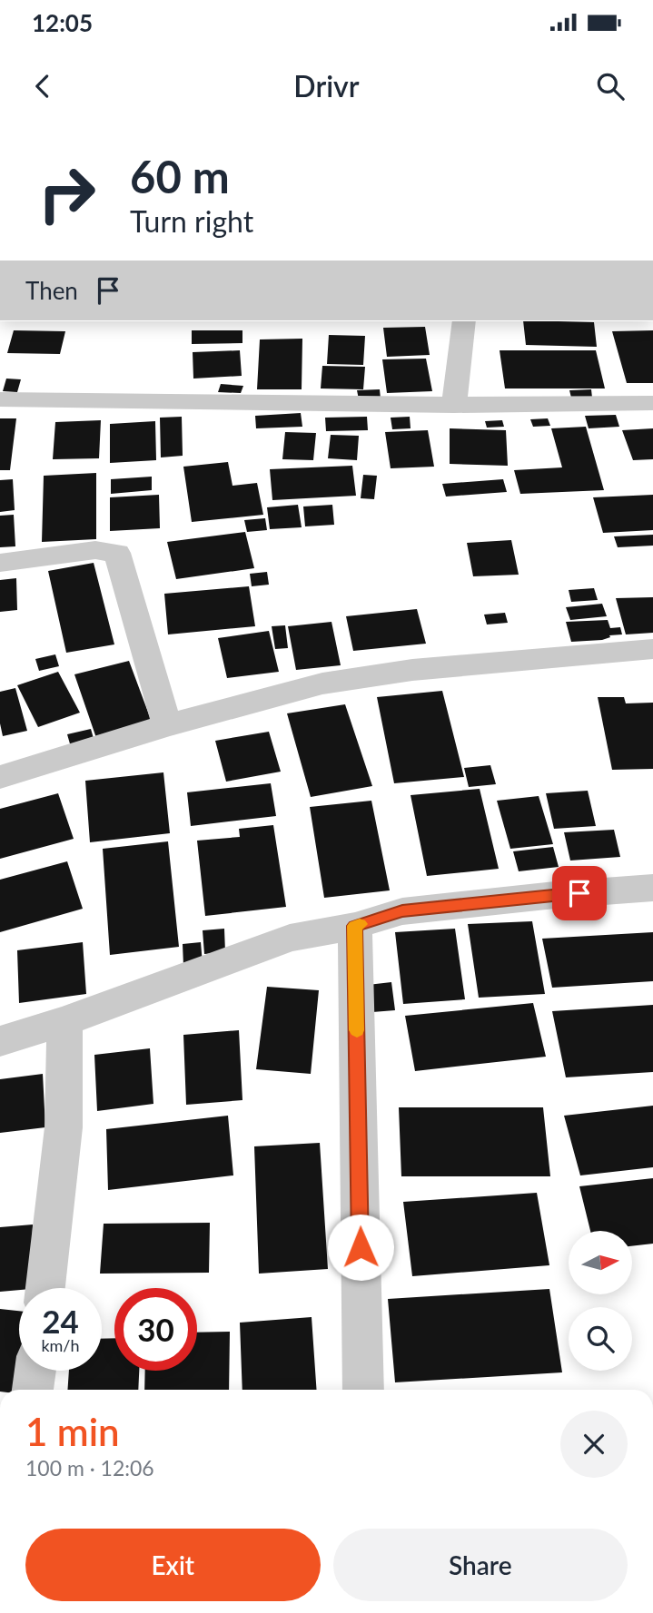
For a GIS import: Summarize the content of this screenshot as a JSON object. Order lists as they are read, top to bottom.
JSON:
{
  "north": "right",
  "page": {
    "status": "12:05",
    "header": "Drivr",
    "turn": ["60 m", "Turn right"],
    "then": "Then",
    "speed": "24 km/h",
    "limit": "30",
    "heading": ["1 min", "100 m · 12:06"],
    "buttons": ["Exit", "Share"]
  }
}
